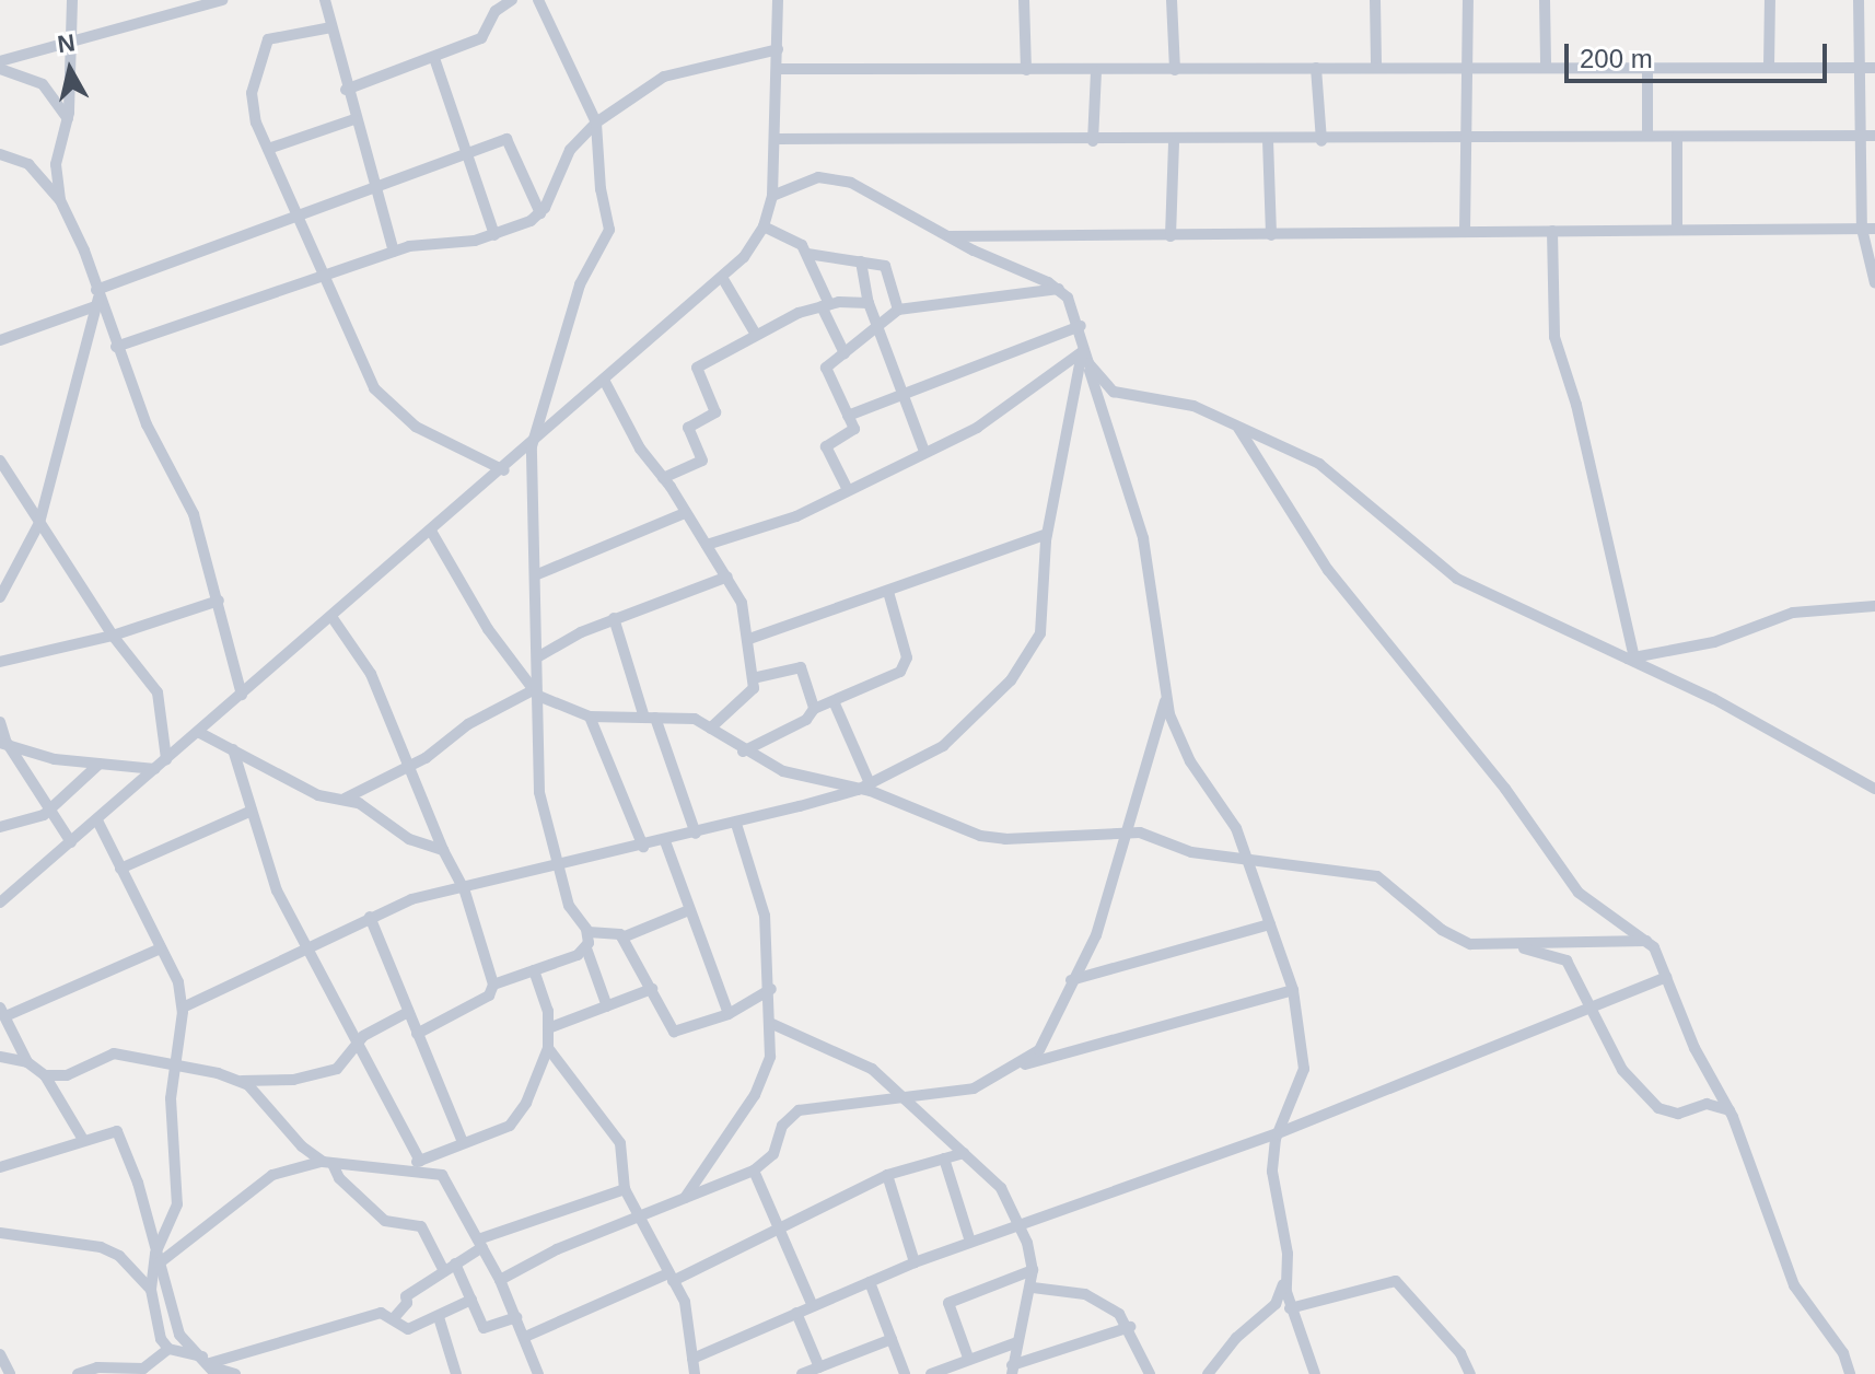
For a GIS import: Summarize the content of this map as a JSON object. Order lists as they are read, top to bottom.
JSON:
{
  "scale_bar": "200 m",
  "north": "top"
}
